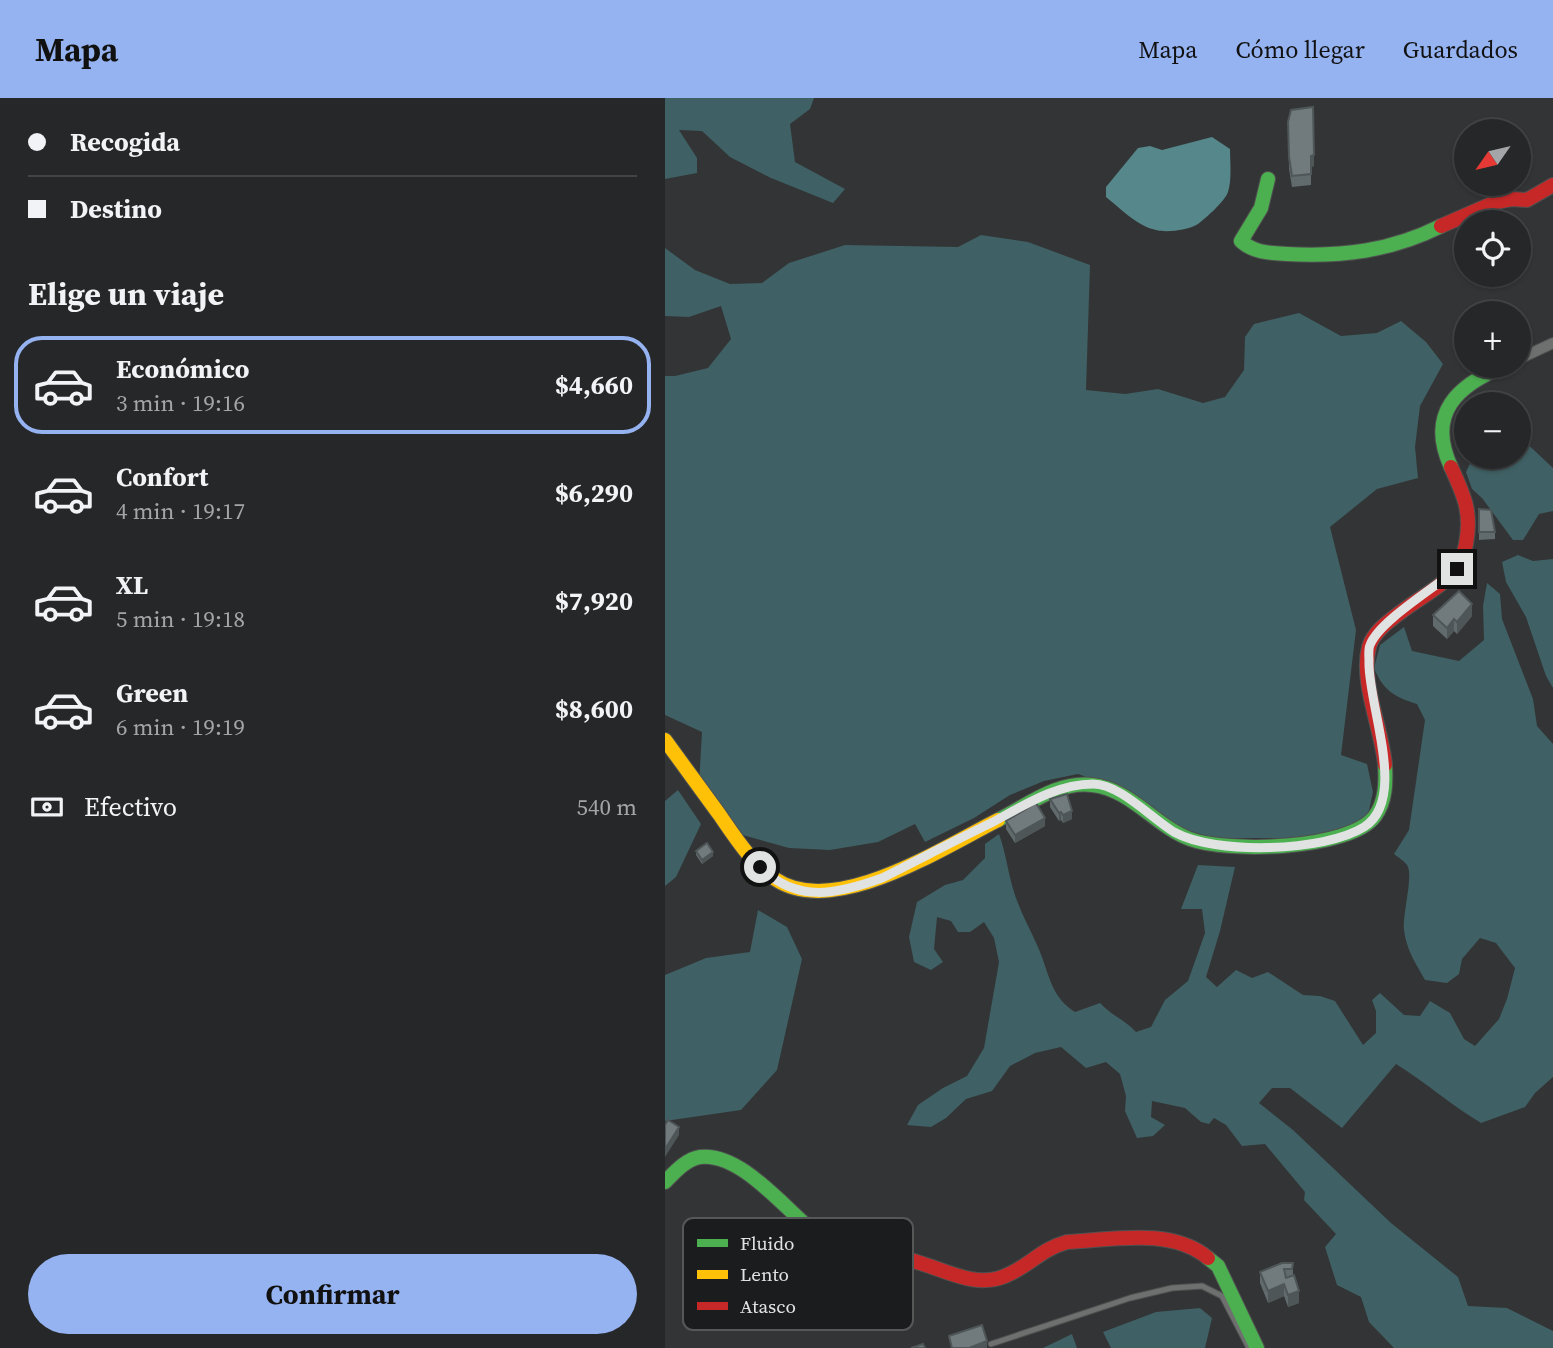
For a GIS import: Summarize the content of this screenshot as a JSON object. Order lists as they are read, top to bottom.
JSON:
{
  "legend": ["Fluido", "Lento", "Atasco"],
  "north": "bottom left",
  "page": {
    "header": "Mapa",
    "nav": ["Mapa", "Cómo llegar", "Guardados"],
    "banner": ["Recogida", "Destino"],
    "map_buttons": ["+", "−"],
    "heading": "Elige un viaje",
    "list": [
      {
        "name": "Económico",
        "note": "3 min · 19:16",
        "value": "$4,660"
      },
      {
        "name": "Confort",
        "note": "4 min · 19:17",
        "value": "$6,290"
      },
      {
        "name": "XL",
        "note": "5 min · 19:18",
        "value": "$7,920"
      },
      {
        "name": "Green",
        "note": "6 min · 19:19",
        "value": "$8,600"
      }
    ],
    "pay": ["Efectivo", "540 m"],
    "buttons": "Confirmar"
  }
}
